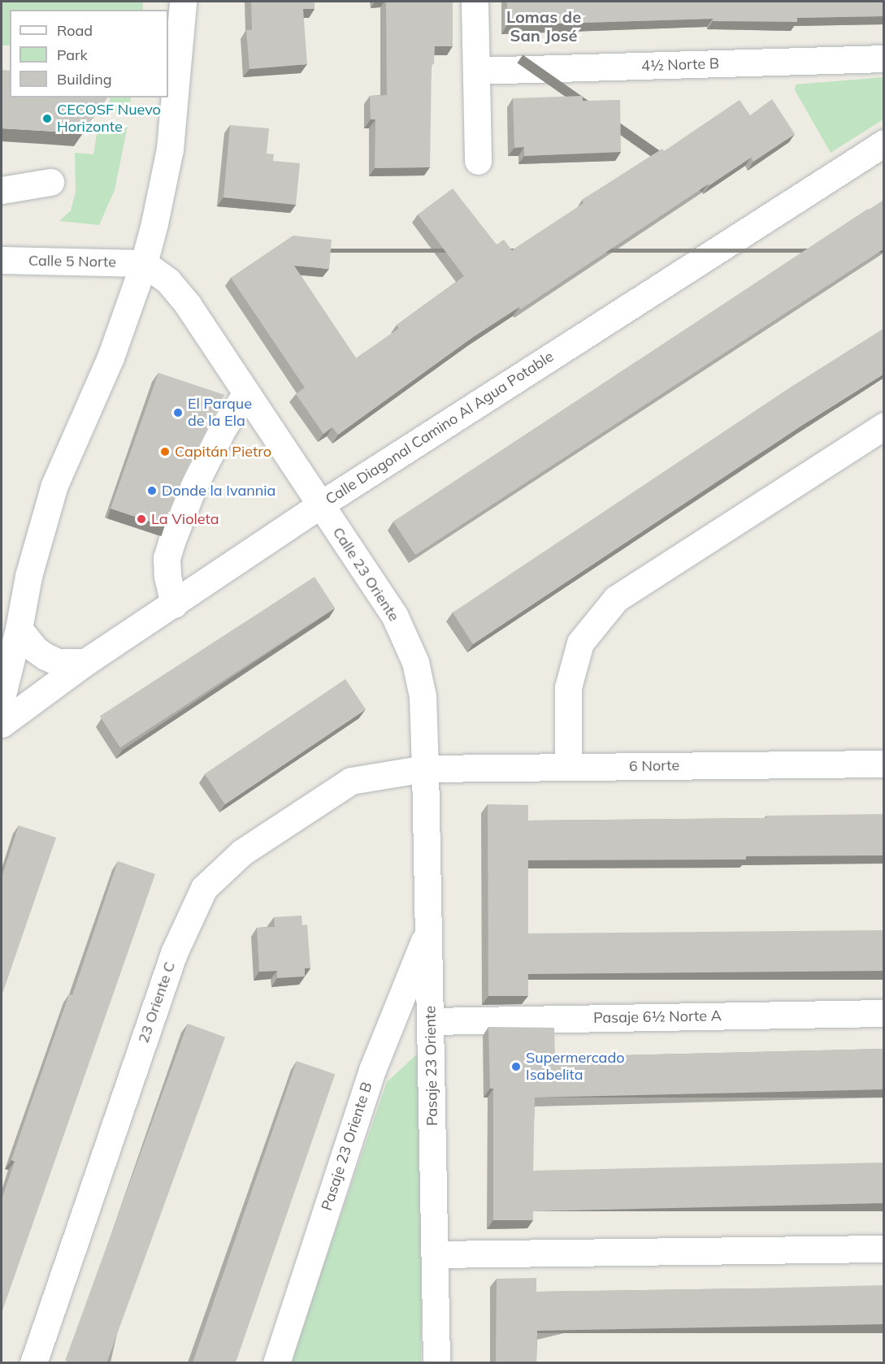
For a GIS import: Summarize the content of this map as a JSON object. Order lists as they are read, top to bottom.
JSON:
{
  "streets": {
    "street": [
      "4½ Norte B",
      "Calle 5 Norte",
      "Calle Diagonal Camino Al Agua Potable",
      "Calle 23 Oriente",
      "6 Norte",
      "23 Oriente C",
      "Pasaje 6½ Norte A",
      "Pasaje 23 Oriente",
      "Pasaje 23 Oriente B"
    ]
  },
  "crossings": [
    ["Calle 5 Norte", "Calle 23 Oriente"],
    ["Calle Diagonal Camino Al Agua Potable", "Calle 23 Oriente"],
    ["Calle 23 Oriente", "6 Norte"],
    ["Calle 23 Oriente", "23 Oriente C"],
    ["Calle 23 Oriente", "Pasaje 23 Oriente"],
    ["6 Norte", "23 Oriente C"],
    ["6 Norte", "Pasaje 23 Oriente"],
    ["23 Oriente C", "Pasaje 23 Oriente"],
    ["Pasaje 6½ Norte A", "Pasaje 23 Oriente"],
    ["Pasaje 23 Oriente", "Pasaje 23 Oriente B"]
  ],
  "districts": ["Lomas de San José"],
  "places": [
    "CECOSF Nuevo Horizonte",
    "El Parque de la Ela",
    "Capitán Pietro",
    "Donde la Ivannia",
    "La Violeta",
    "Supermercado Isabelita"
  ],
  "legend": ["Road", "Park", "Building"]
}
